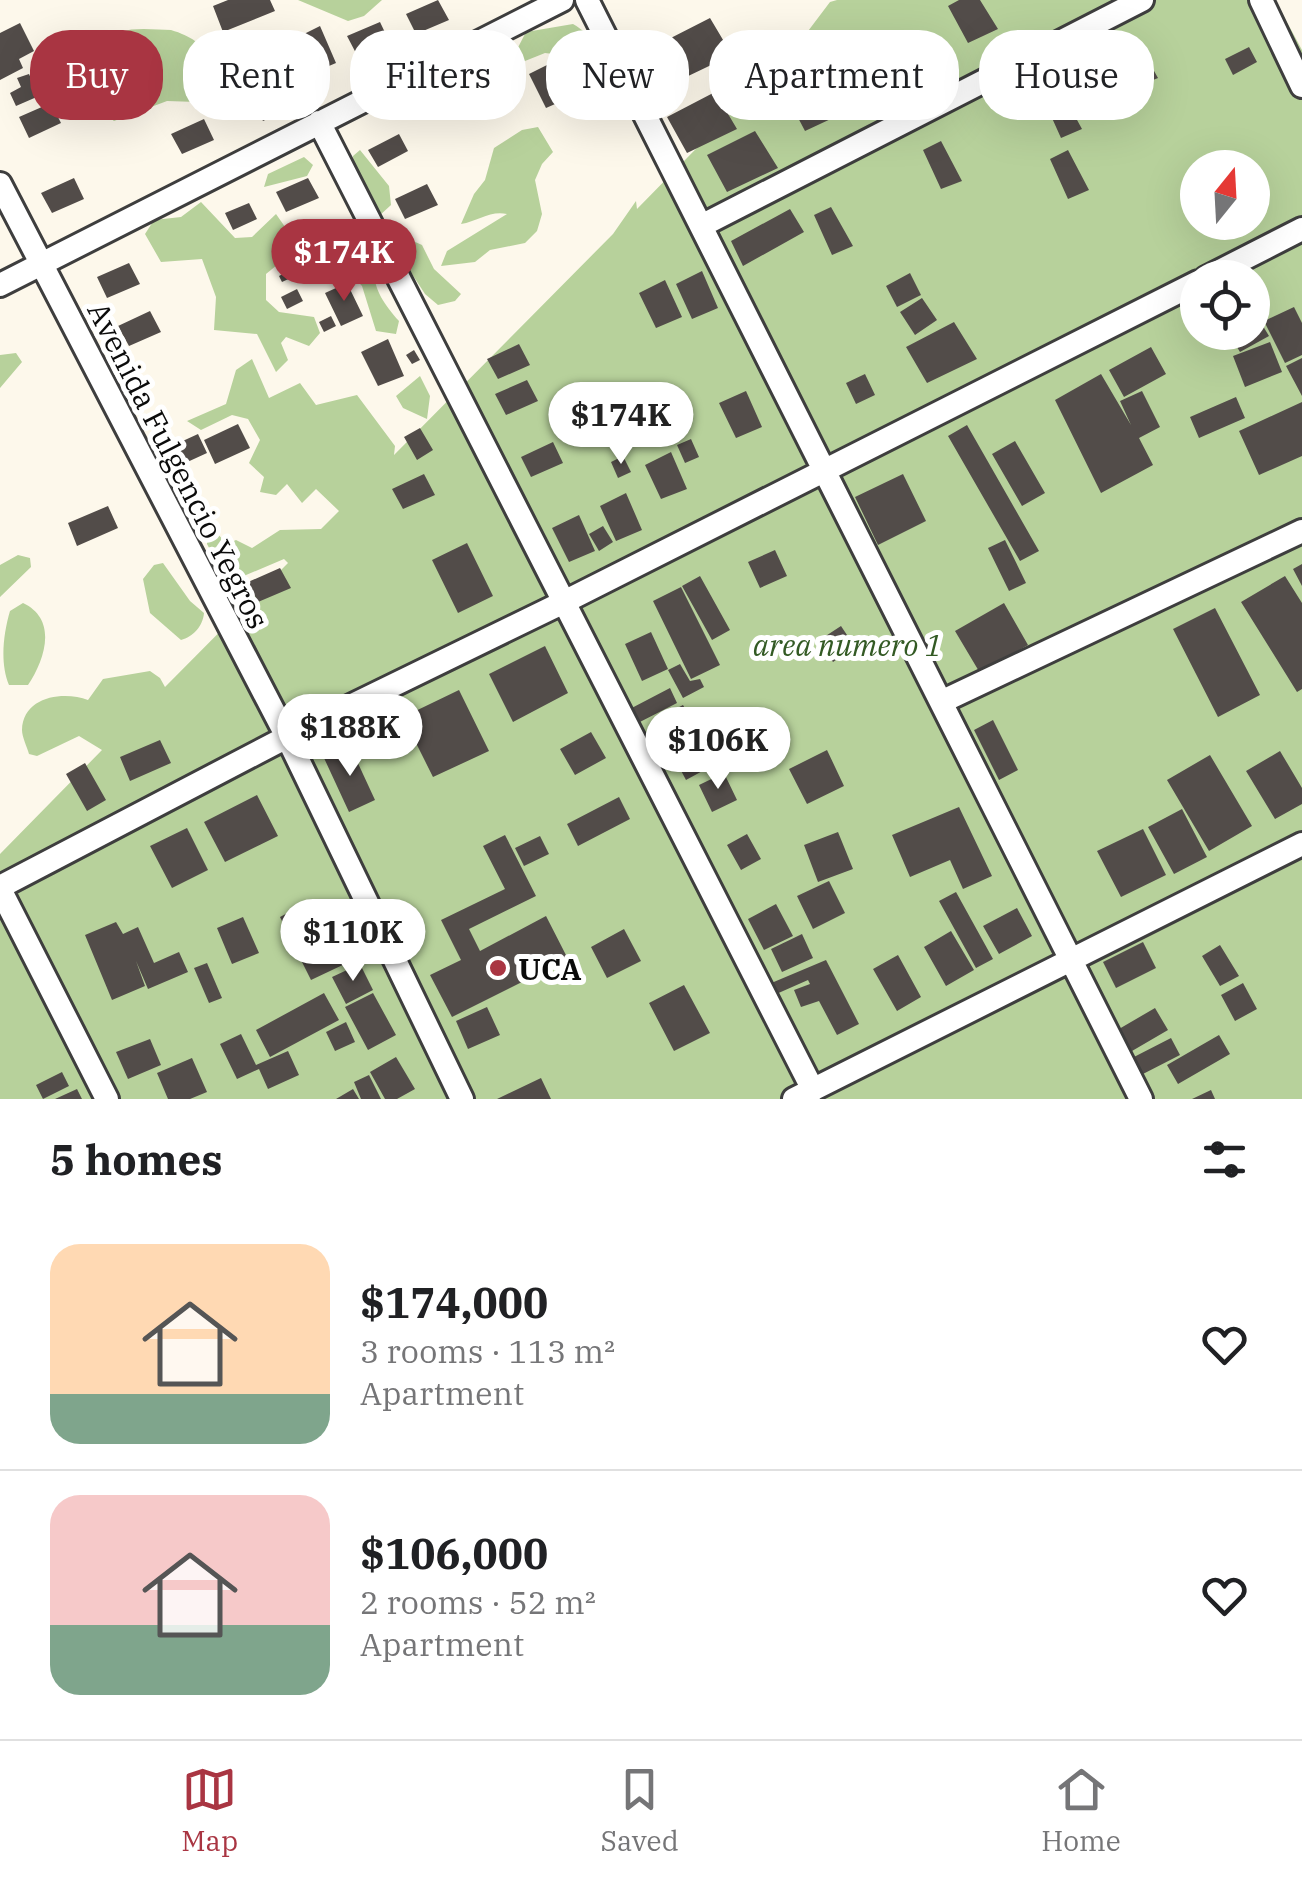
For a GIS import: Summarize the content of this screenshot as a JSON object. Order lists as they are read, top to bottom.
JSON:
{
  "streets": {
    "street": ["Avenida Fulgencio Yegros"]
  },
  "parks": ["area numero 1"],
  "places": ["UCA"],
  "north": "top",
  "page": {
    "chip": [
      "Buy",
      "Rent",
      "Filters",
      "New",
      "Apartment",
      "House"
    ],
    "price": [
      "$174K",
      "$174K",
      "$188K",
      "$106K",
      "$110K"
    ],
    "heading": "5 homes",
    "list": [
      {
        "name": "$174,000",
        "note": "3 rooms · 113 m² · Apartment"
      },
      {
        "name": "$106,000",
        "note": "2 rooms · 52 m² · Apartment"
      }
    ],
    "tabs": ["Map", "Saved", "Home"]
  }
}
